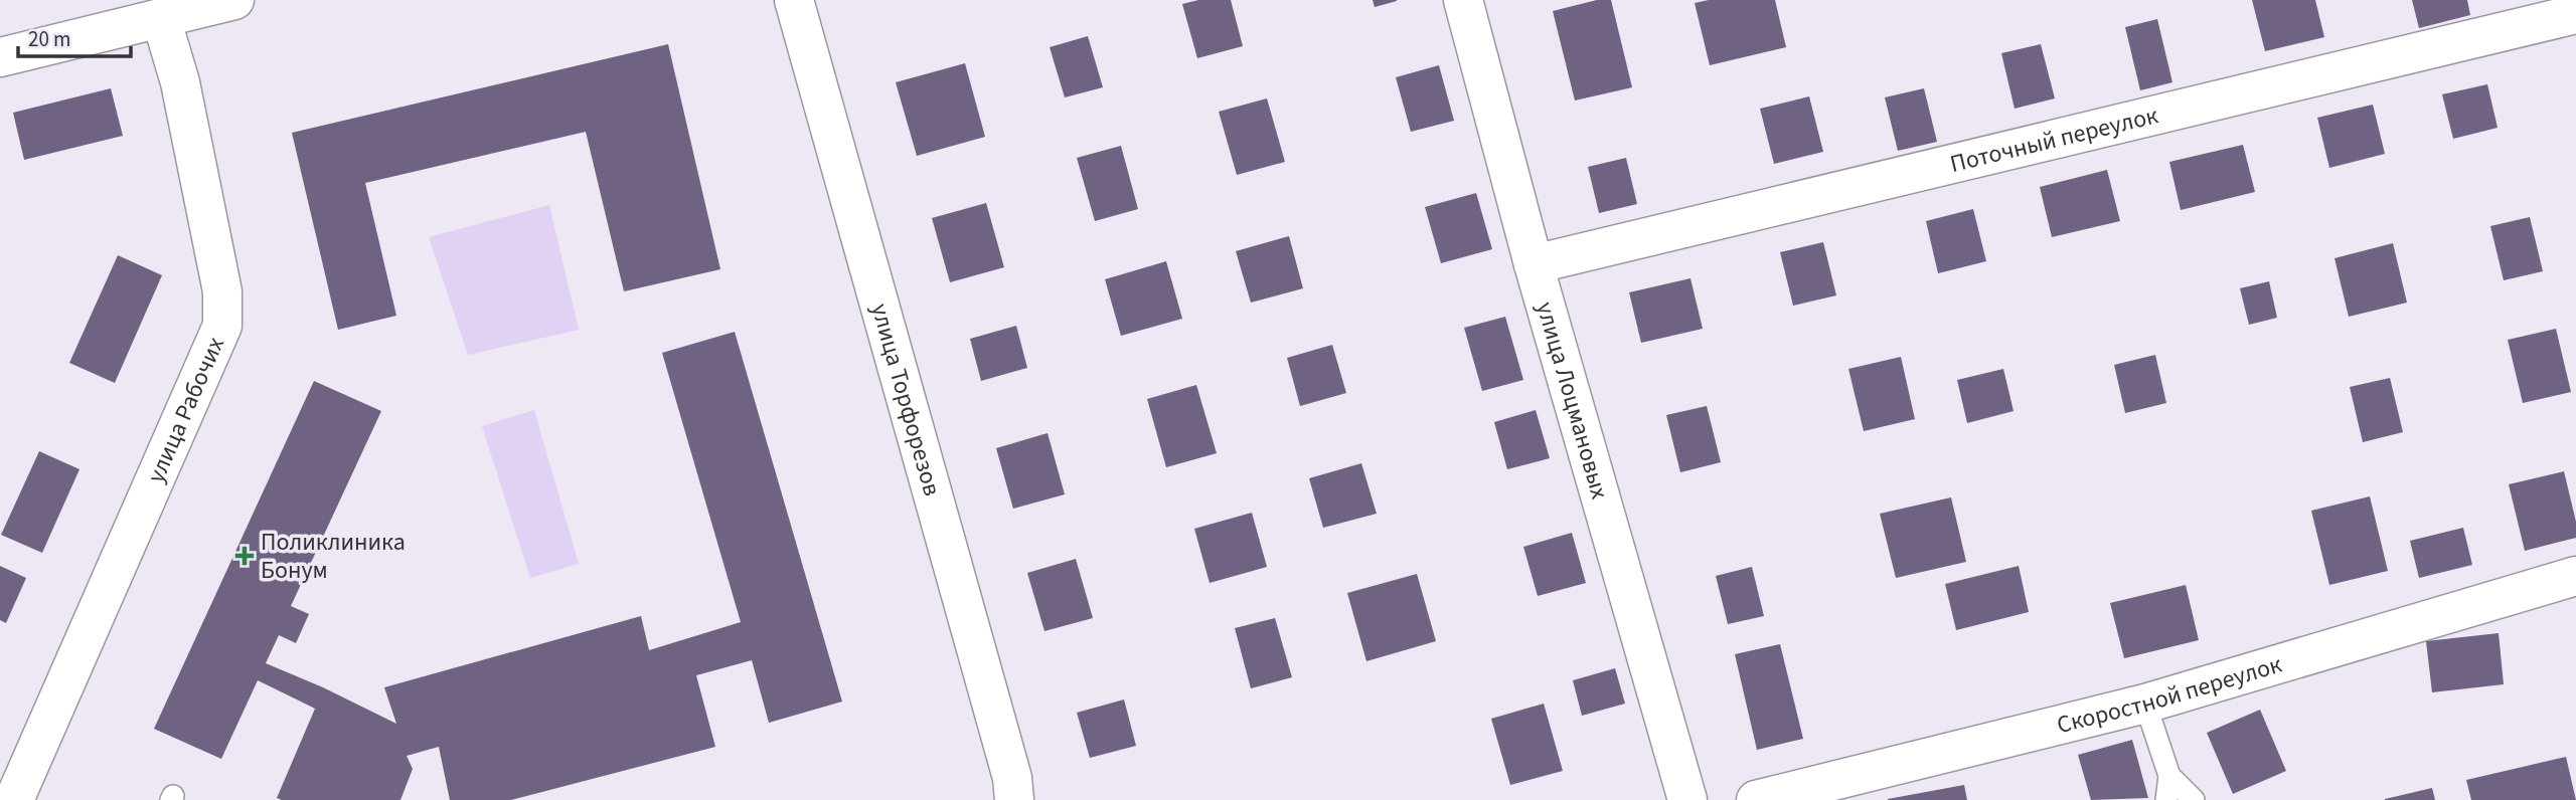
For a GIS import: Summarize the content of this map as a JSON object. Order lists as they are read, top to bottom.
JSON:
{
  "streets": {
    "street": [
      "Поточный переулок",
      "улица Торфорезов",
      "улица Лоцмановых",
      "улица Рабочих",
      "Скоростной переулок"
    ]
  },
  "crossings": [
    ["Поточный переулок", "улица Лоцмановых"]
  ],
  "places": {
    "health": ["Поликлиника Бонум"]
  },
  "scale_bar": "20 m"
}
